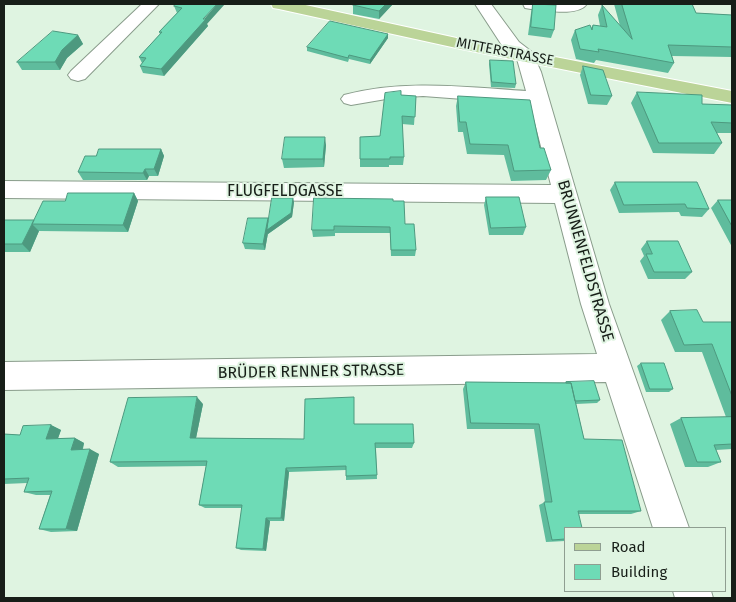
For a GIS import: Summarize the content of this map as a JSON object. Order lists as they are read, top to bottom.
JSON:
{
  "streets": {
    "main road": ["MITTERSTRASSE"],
    "street": ["FLUGFELDGASSE", "BRUNNENFELDSTRASSE", "BRÜDER RENNER STRASSE"]
  },
  "crossings": [
    ["MITTERSTRASSE", "BRUNNENFELDSTRASSE"],
    ["FLUGFELDGASSE", "BRUNNENFELDSTRASSE"],
    ["BRUNNENFELDSTRASSE", "BRÜDER RENNER STRASSE"]
  ],
  "legend": ["Road", "Building"]
}
